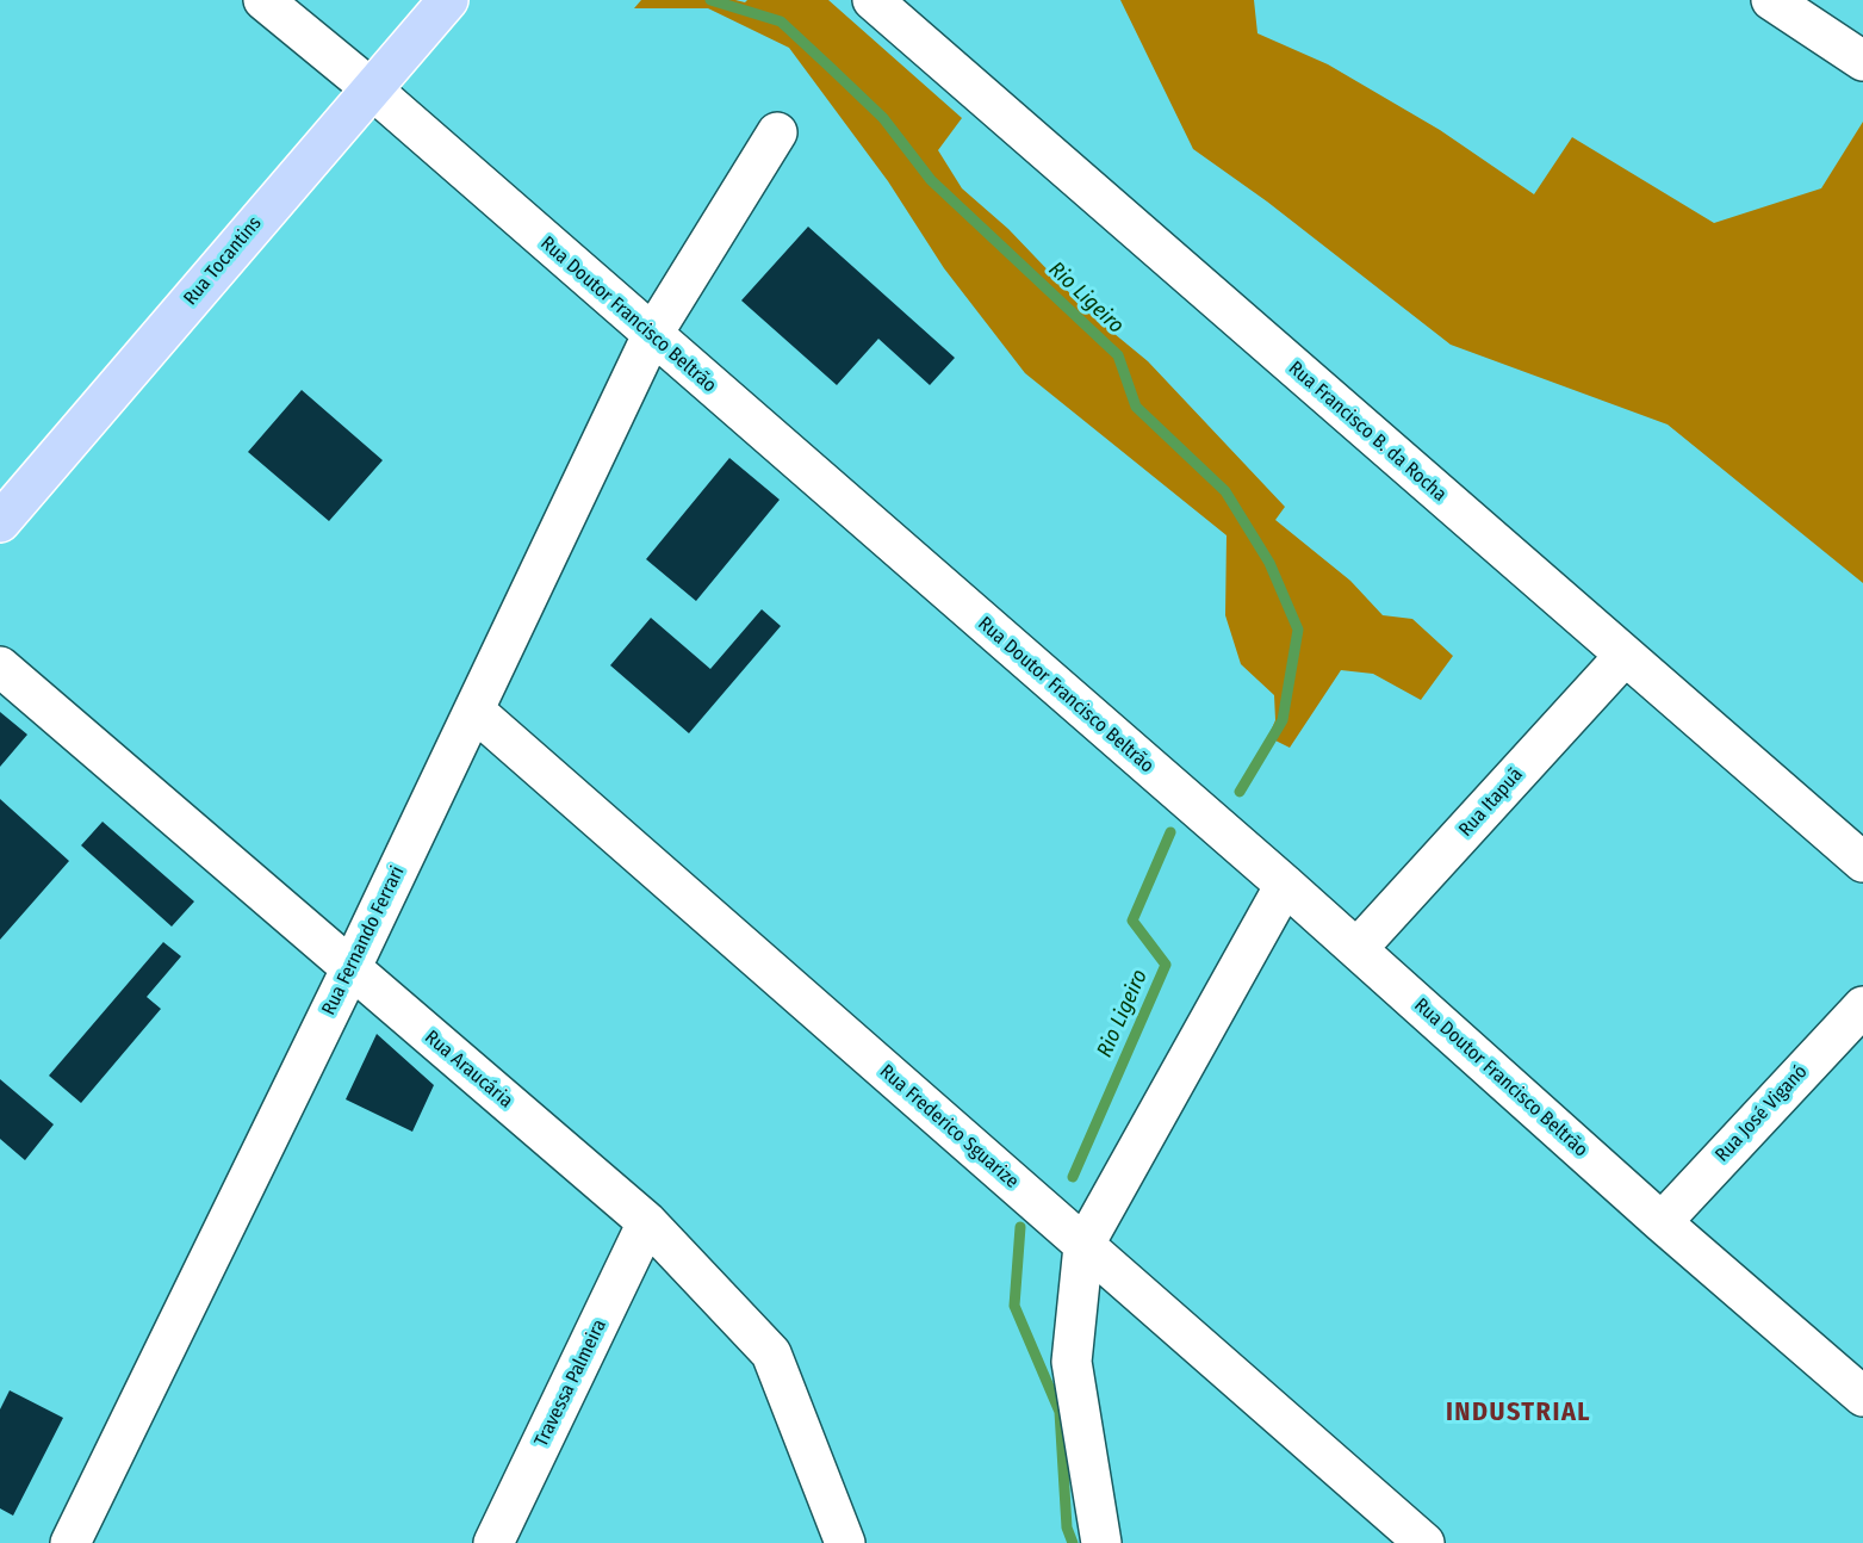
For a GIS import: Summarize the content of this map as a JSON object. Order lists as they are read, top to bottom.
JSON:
{
  "streets": {
    "main road": ["Rua Tocantins"],
    "street": [
      "Rua Doutor Francisco Beltrão",
      "Rua Francisco B. da Rocha",
      "Rua Itapuã",
      "Rua Fernando Ferrari",
      "Rua Araucária",
      "Rua José Viganó",
      "Rua Frederico Sguarize",
      "Travessa Palmeira"
    ]
  },
  "crossings": [
    ["Rua Tocantins", "Rua Doutor Francisco Beltrão"],
    ["Rua Doutor Francisco Beltrão", "Rua Itapuã"],
    ["Rua Doutor Francisco Beltrão", "Rua Fernando Ferrari"],
    ["Rua Doutor Francisco Beltrão", "Rua José Viganó"],
    ["Rua Francisco B. da Rocha", "Rua Itapuã"],
    ["Rua Fernando Ferrari", "Rua Araucária"],
    ["Rua Fernando Ferrari", "Rua Frederico Sguarize"],
    ["Rua Araucária", "Travessa Palmeira"]
  ],
  "districts": ["INDUSTRIAL"],
  "water": ["Rio Ligeiro"]
}
